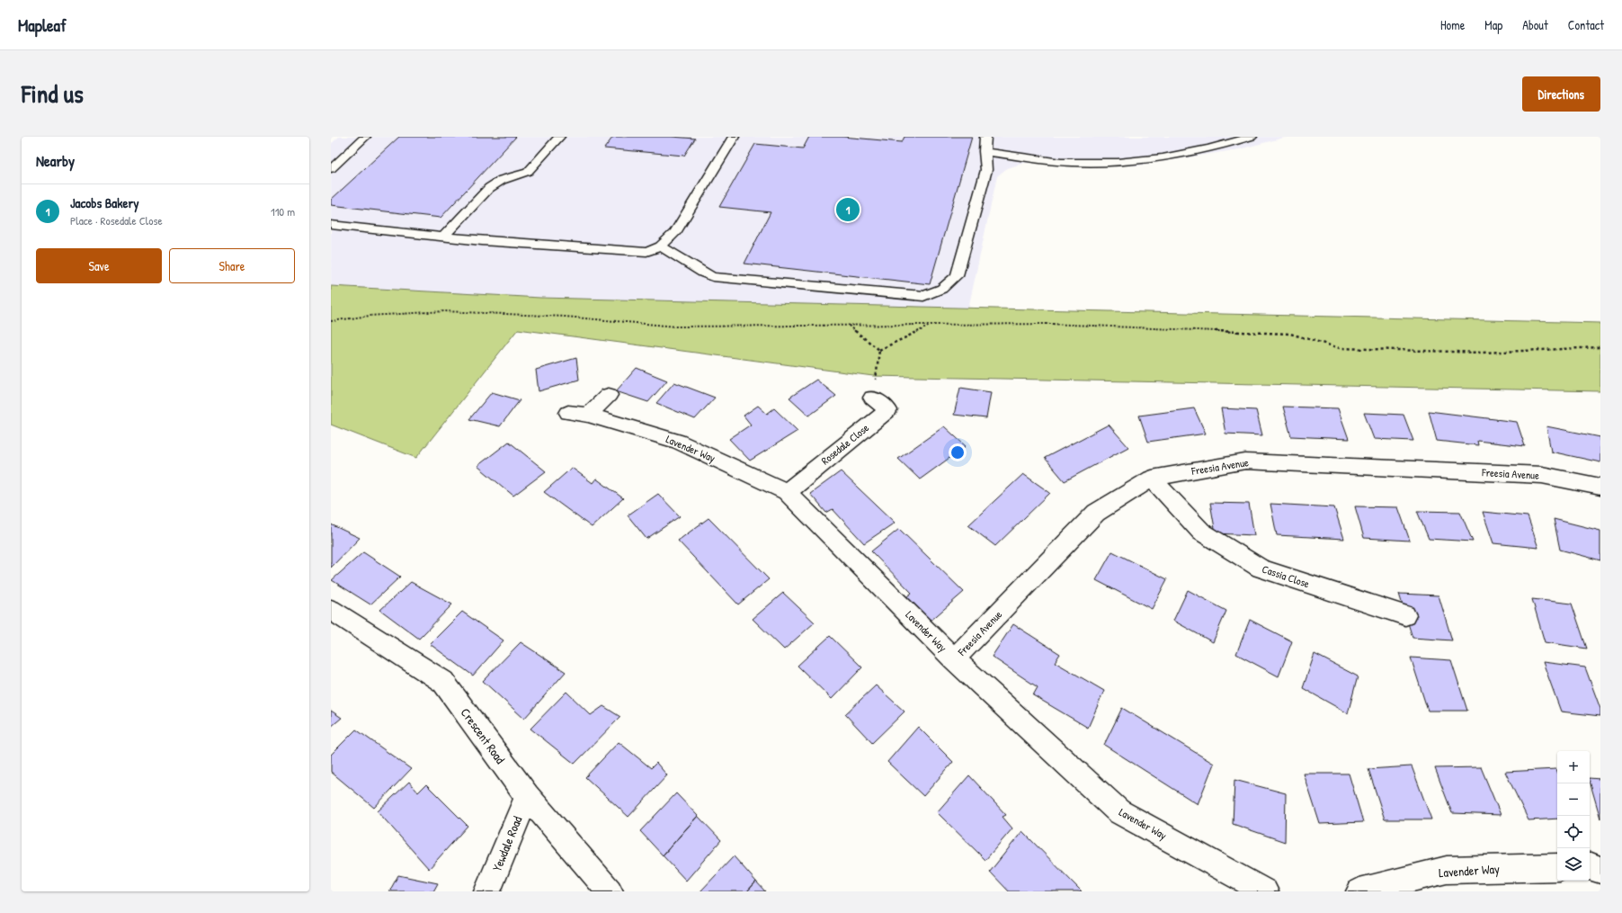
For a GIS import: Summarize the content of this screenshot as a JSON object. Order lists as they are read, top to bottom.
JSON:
{
  "streets": {
    "street": [
      "Rosedale Close",
      "Lavender Way",
      "Freesia Avenue",
      "Cassia Close",
      "Crescent Road",
      "Yewdale Road"
    ]
  },
  "crossings": [
    ["Rosedale Close", "Lavender Way"],
    ["Lavender Way", "Freesia Avenue"],
    ["Freesia Avenue", "Cassia Close"],
    ["Crescent Road", "Yewdale Road"]
  ],
  "page": {
    "header": "Mapleaf",
    "nav": [
      "Home",
      "Map",
      "About",
      "Contact"
    ],
    "title": "Find us",
    "buttons": [
      "Directions",
      ["Save", "Share"]
    ],
    "heading": "Nearby",
    "list": [
      {
        "mark": "1",
        "name": "Jacobs Bakery",
        "note": "Place · Rosedale Close",
        "value": "110 m"
      }
    ],
    "pins": "1",
    "map_buttons": ["+", "−"]
  }
}
